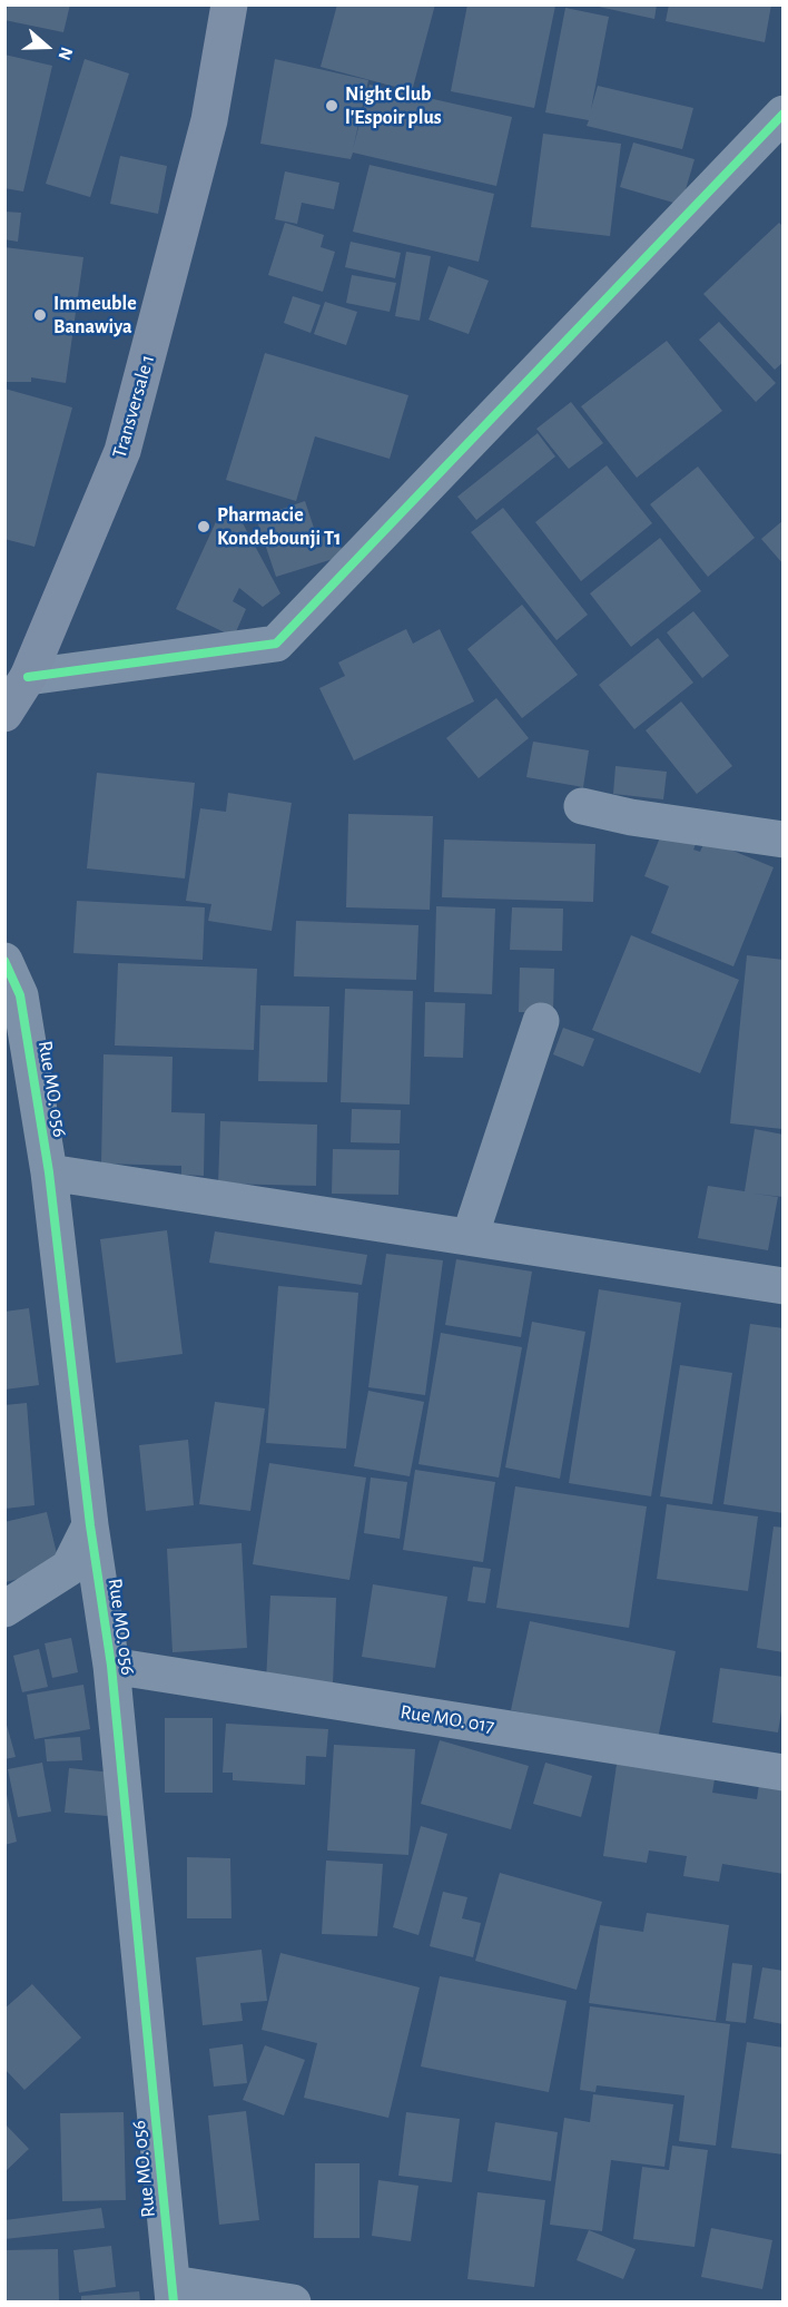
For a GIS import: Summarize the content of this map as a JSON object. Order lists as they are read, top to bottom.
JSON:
{
  "streets": {
    "main road": ["Transversale 1"],
    "street": ["Rue MO. 056", "Rue MO. 017"]
  },
  "crossings": [
    ["Rue MO. 056", "Rue MO. 017"]
  ],
  "places": ["Night Club l'Espoir plus", "Immeuble Banawiya", "Pharmacie Kondebounji T1"],
  "north": "right"
}
